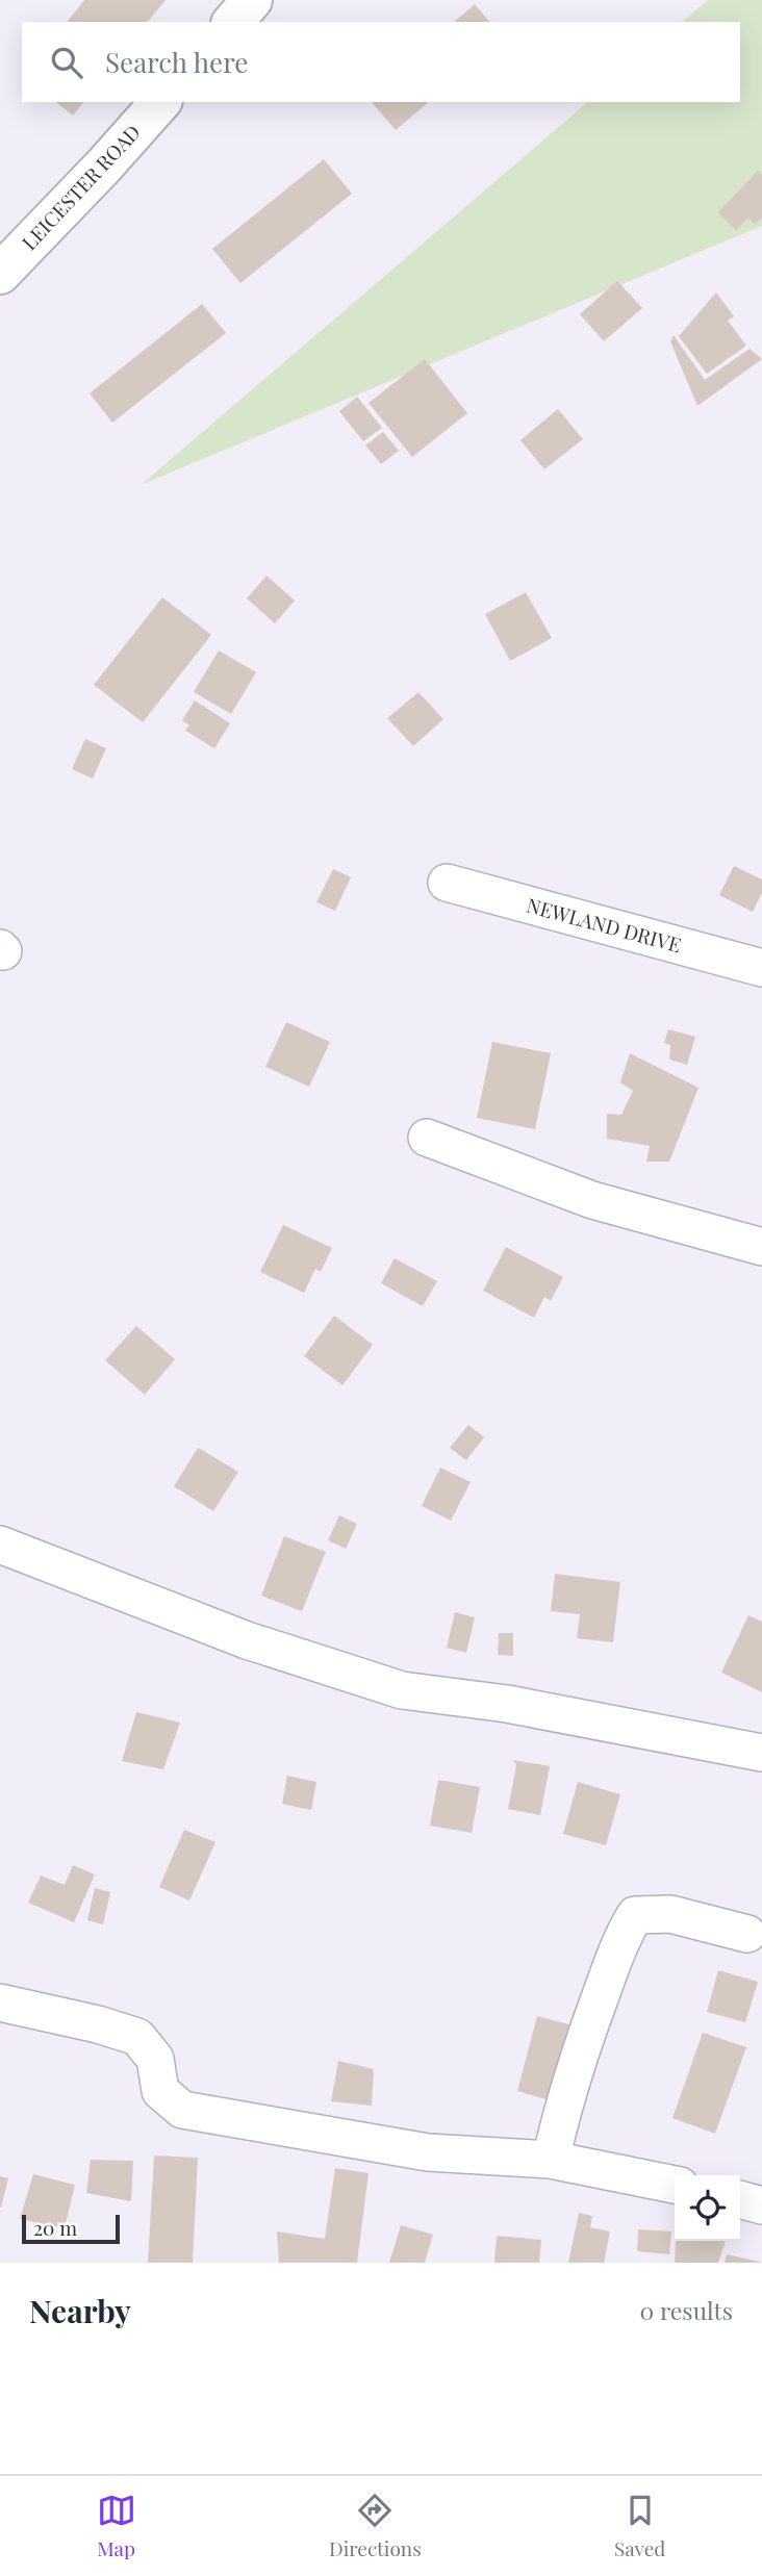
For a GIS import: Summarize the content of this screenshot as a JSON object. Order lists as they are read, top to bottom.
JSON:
{
  "streets": {
    "street": ["LEICESTER ROAD", "NEWLAND DRIVE"]
  },
  "scale_bar": "20 m",
  "page": {
    "search": "Search here",
    "scale": "20 m",
    "heading": ["Nearby", "0 results"],
    "nav": ["Map", "Directions", "Saved"]
  }
}
